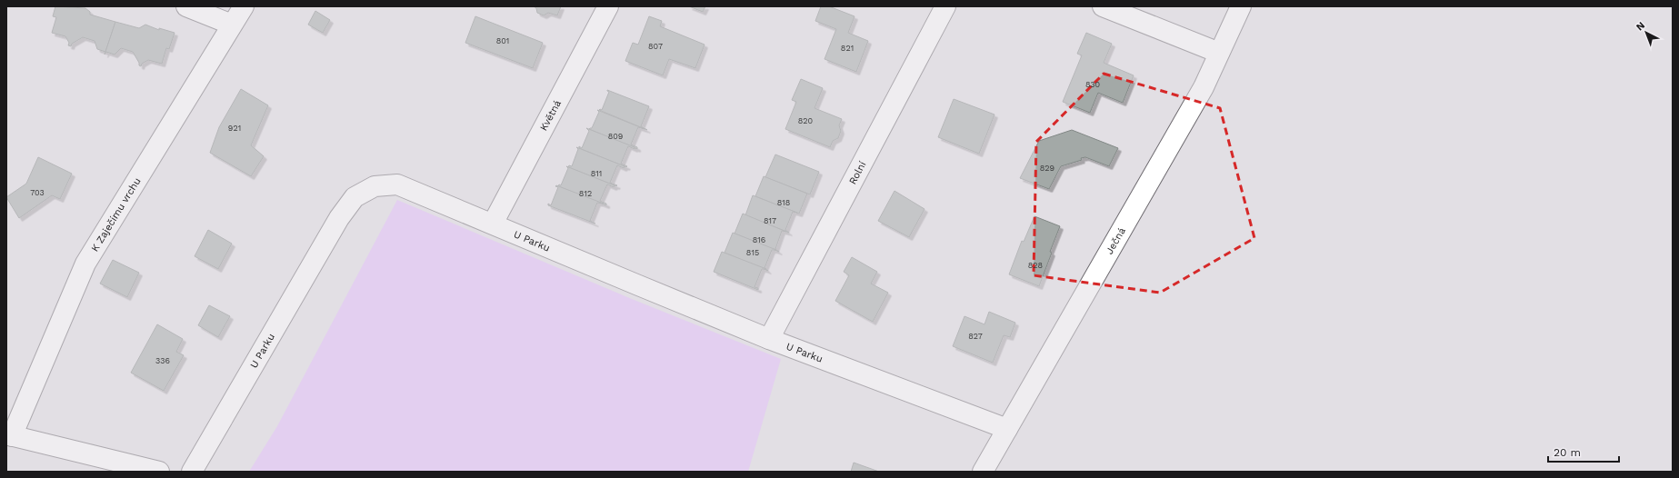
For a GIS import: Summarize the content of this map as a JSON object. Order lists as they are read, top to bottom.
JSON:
{
  "streets": {
    "street": [
      "Květná",
      "Rolní",
      "K Zaječímu vrchu",
      "U Parku",
      "Ječná"
    ]
  },
  "crossings": [
    ["Květná", "U Parku"],
    ["Rolní", "U Parku"],
    ["U Parku", "Ječná"]
  ],
  "house_numbers": [
    "801",
    "807",
    "821",
    "830",
    "820",
    "921",
    "809",
    "829",
    "811",
    "703",
    "812",
    "818",
    "817",
    "816",
    "815",
    "828",
    "827",
    "336"
  ],
  "scale_bar": "20 m",
  "north": "top left"
}
